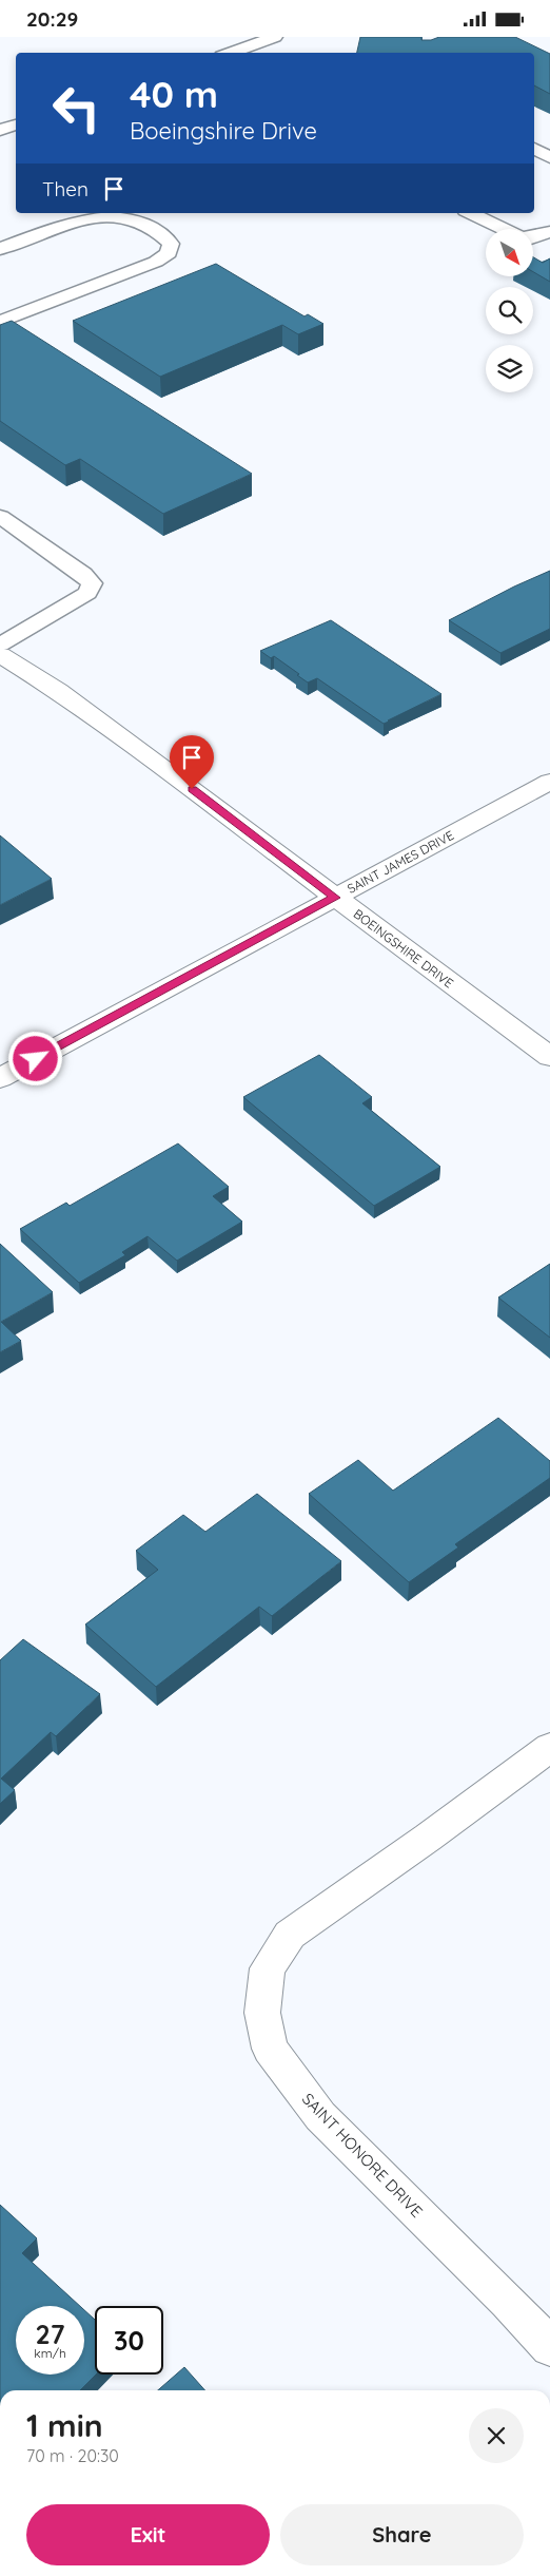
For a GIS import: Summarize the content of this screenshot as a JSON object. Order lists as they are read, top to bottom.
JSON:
{
  "streets": {
    "street": ["SAINT JAMES DRIVE", "BOEINGSHIRE DRIVE", "SAINT HONORE DRIVE"]
  },
  "crossings": [
    ["SAINT JAMES DRIVE", "BOEINGSHIRE DRIVE"]
  ],
  "north": "bottom right",
  "page": {
    "status": "20:29",
    "turn": ["40 m", "Boeingshire Drive"],
    "then": "Then",
    "speed": "27 km/h",
    "limit": "30",
    "heading": ["1 min", "70 m · 20:30"],
    "buttons": ["Exit", "Share"]
  }
}
